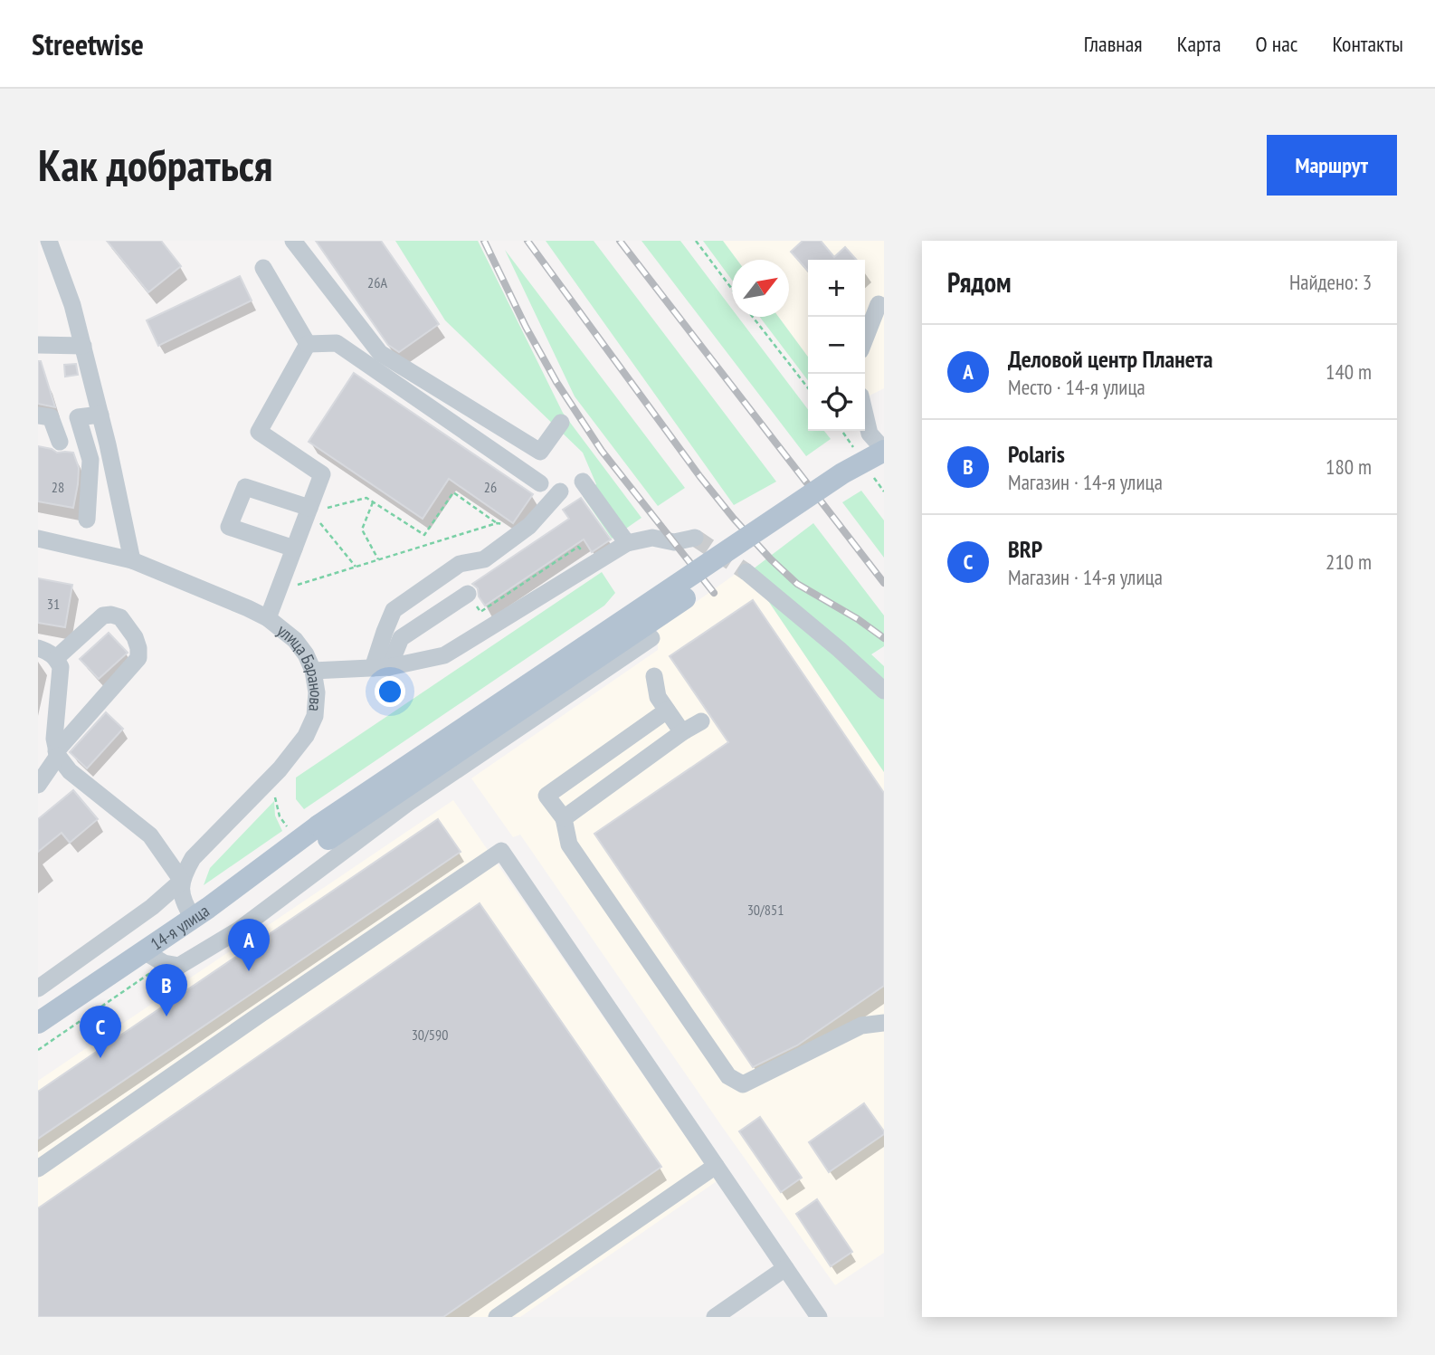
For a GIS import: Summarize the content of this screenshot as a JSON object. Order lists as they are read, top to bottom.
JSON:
{
  "streets": {
    "main road": ["14-я улица"],
    "street": ["улица Баранова"]
  },
  "house_numbers": [
    "26А",
    "28",
    "26",
    "31",
    "30/851",
    "30/590"
  ],
  "north": "top right",
  "page": {
    "header": "Streetwise",
    "nav": [
      "Главная",
      "Карта",
      "О нас",
      "Контакты"
    ],
    "buttons": "Маршрут",
    "title": "Как добраться",
    "heading": ["Рядом", "Найдено: 3"],
    "map_buttons": ["+", "−"],
    "list": [
      {
        "mark": "A",
        "name": "Деловой центр Планета",
        "note": "Место · 14-я улица",
        "value": "140 m"
      },
      {
        "mark": "B",
        "name": "Polaris",
        "note": "Магазин · 14-я улица",
        "value": "180 m"
      },
      {
        "mark": "C",
        "name": "BRP",
        "note": "Магазин · 14-я улица",
        "value": "210 m"
      }
    ],
    "pins": ["A", "B", "C"]
  }
}
